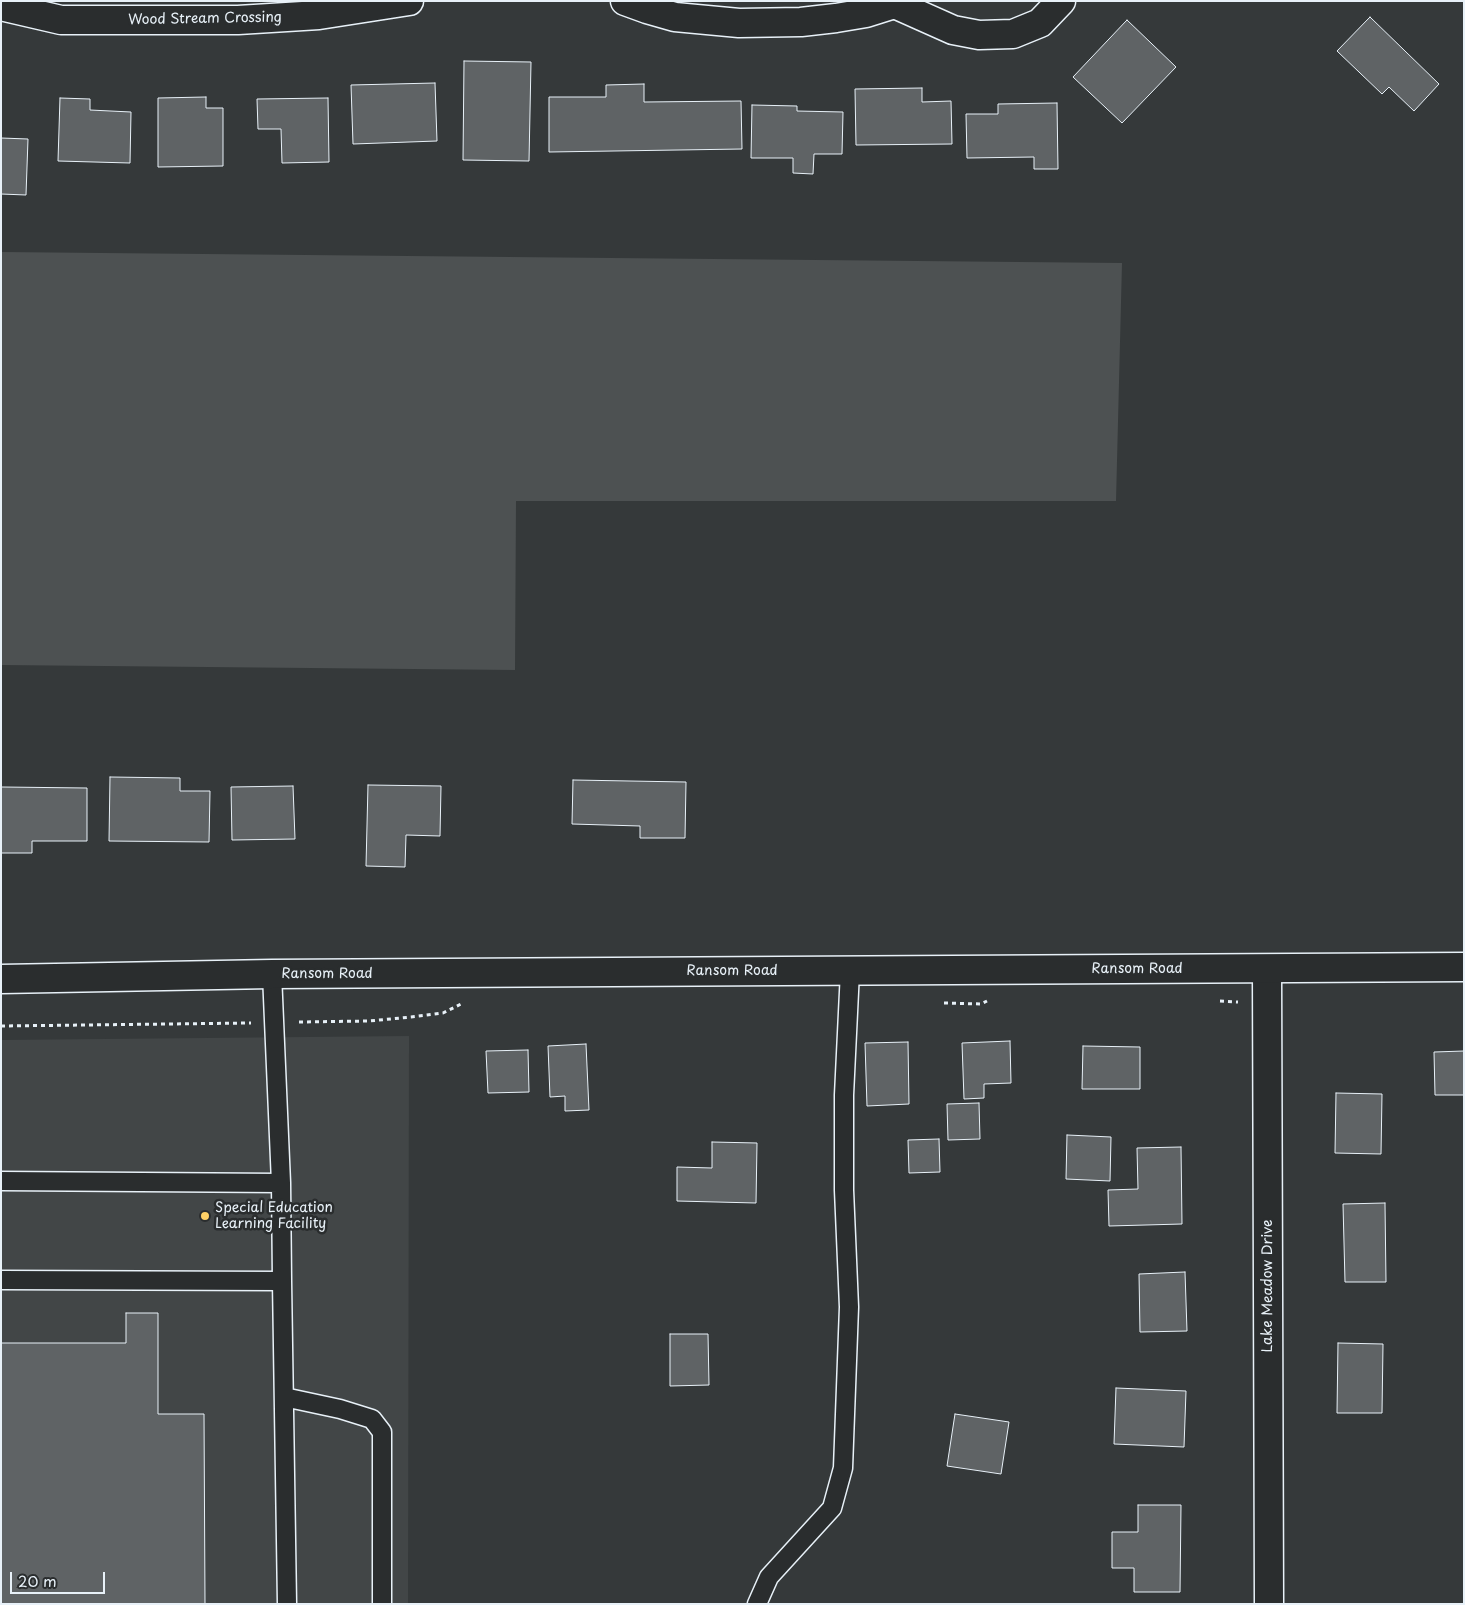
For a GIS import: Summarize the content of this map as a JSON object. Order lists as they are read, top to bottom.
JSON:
{
  "streets": {
    "street": ["Wood Stream Crossing", "Ransom Road", "Lake Meadow Drive"]
  },
  "crossings": [
    ["Ransom Road", "Lake Meadow Drive"]
  ],
  "places": ["Special Education Learning Facility"],
  "scale_bar": "20 m"
}
